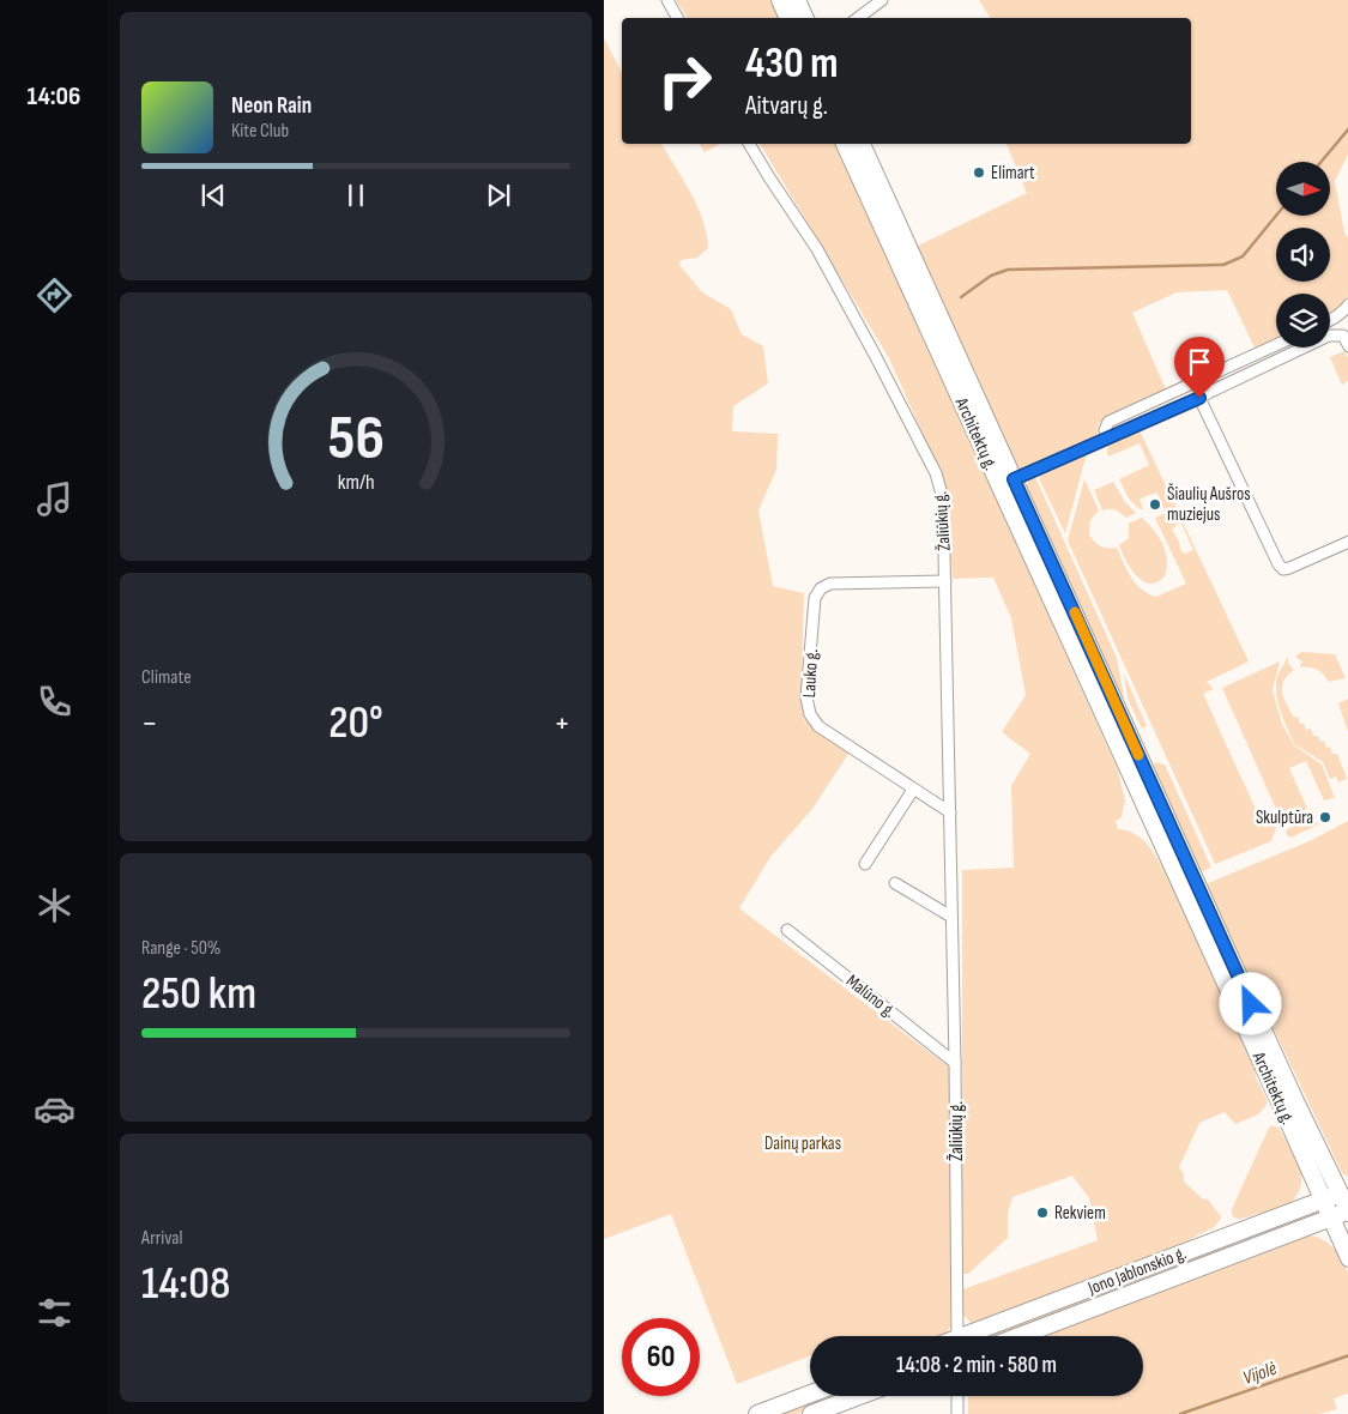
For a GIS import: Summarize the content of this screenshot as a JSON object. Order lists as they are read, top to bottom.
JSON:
{
  "streets": {
    "main road": ["Architektų g.", "Jono Jablonskio g."],
    "street": ["Žaliūkių g.", "Lauko g.", "Malūno g."]
  },
  "crossings": [
    ["Architektų g.", "Jono Jablonskio g."],
    ["Žaliūkių g.", "Lauko g."],
    ["Žaliūkių g.", "Malūno g."]
  ],
  "water": ["Vijolė"],
  "parks": ["Dainų parkas"],
  "places": [
    "Elimart",
    "Šiaulių Aušros muziejus",
    "Skulptūra",
    "Rekviem"
  ],
  "north": "right",
  "page": {
    "tabs": "14:06",
    "turn": ["430 m", "Aitvarų g."],
    "song": ["Neon Rain", "Kite Club"],
    "tile": [
      "Climate",
      ["Range · 50%", "250 km"],
      ["Arrival", "14:08"]
    ],
    "heat": ["−", "20°", "+"],
    "limit": "60",
    "trip": "14:08 · 2 min · 580 m",
    "gauge": ["56", "km/h"]
  }
}
